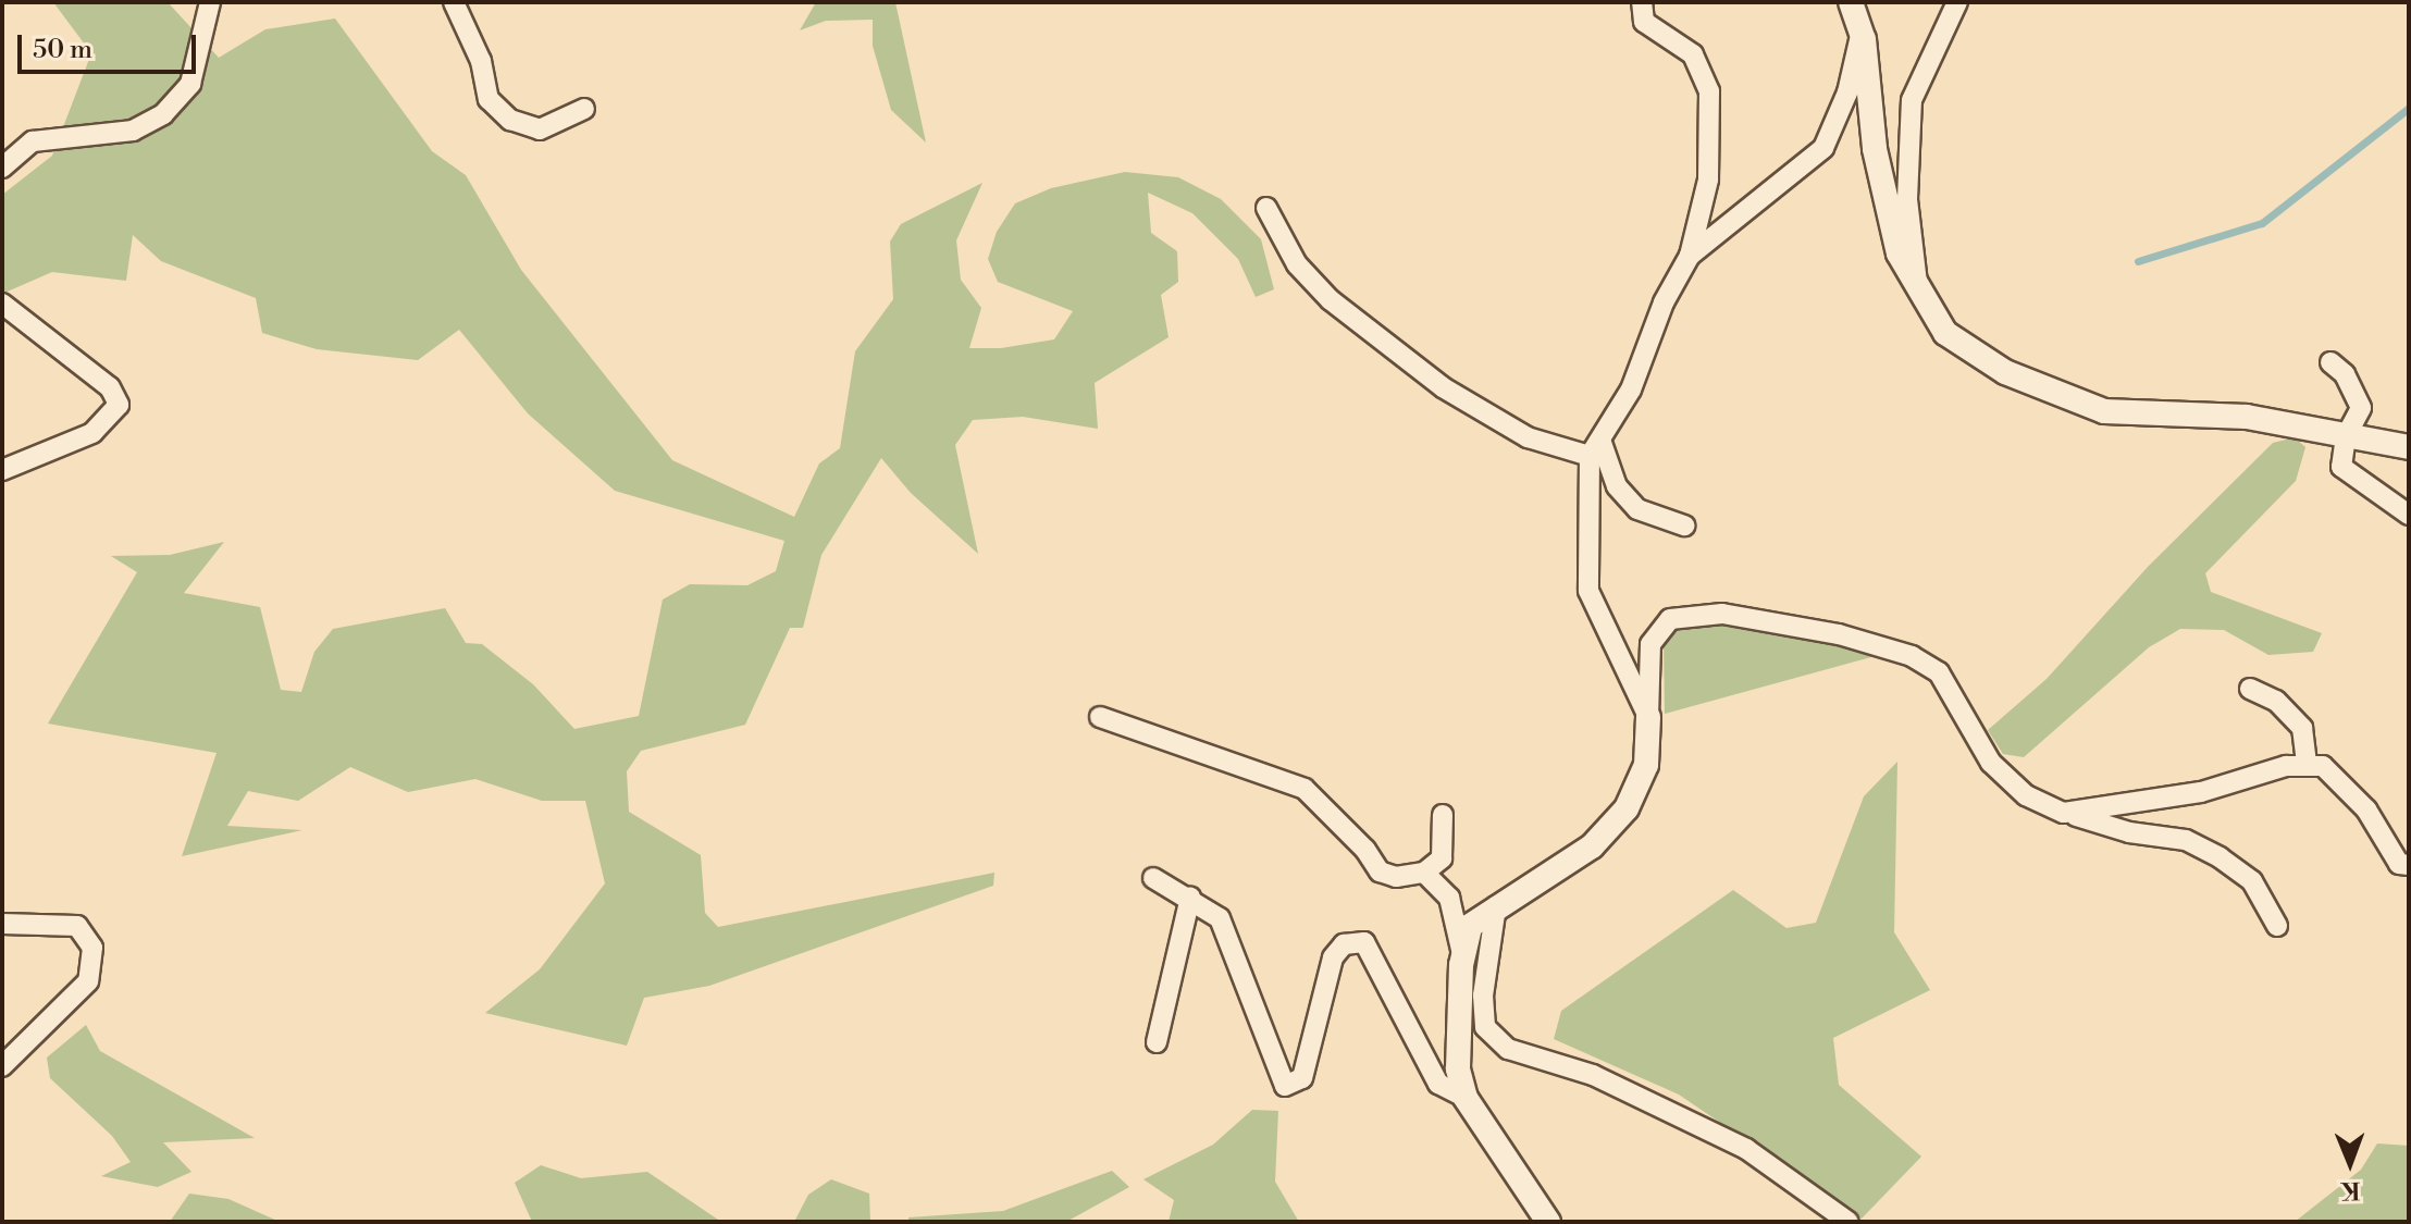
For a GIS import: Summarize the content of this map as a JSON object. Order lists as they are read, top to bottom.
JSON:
{
  "scale_bar": "50 m",
  "north": "bottom"
}
